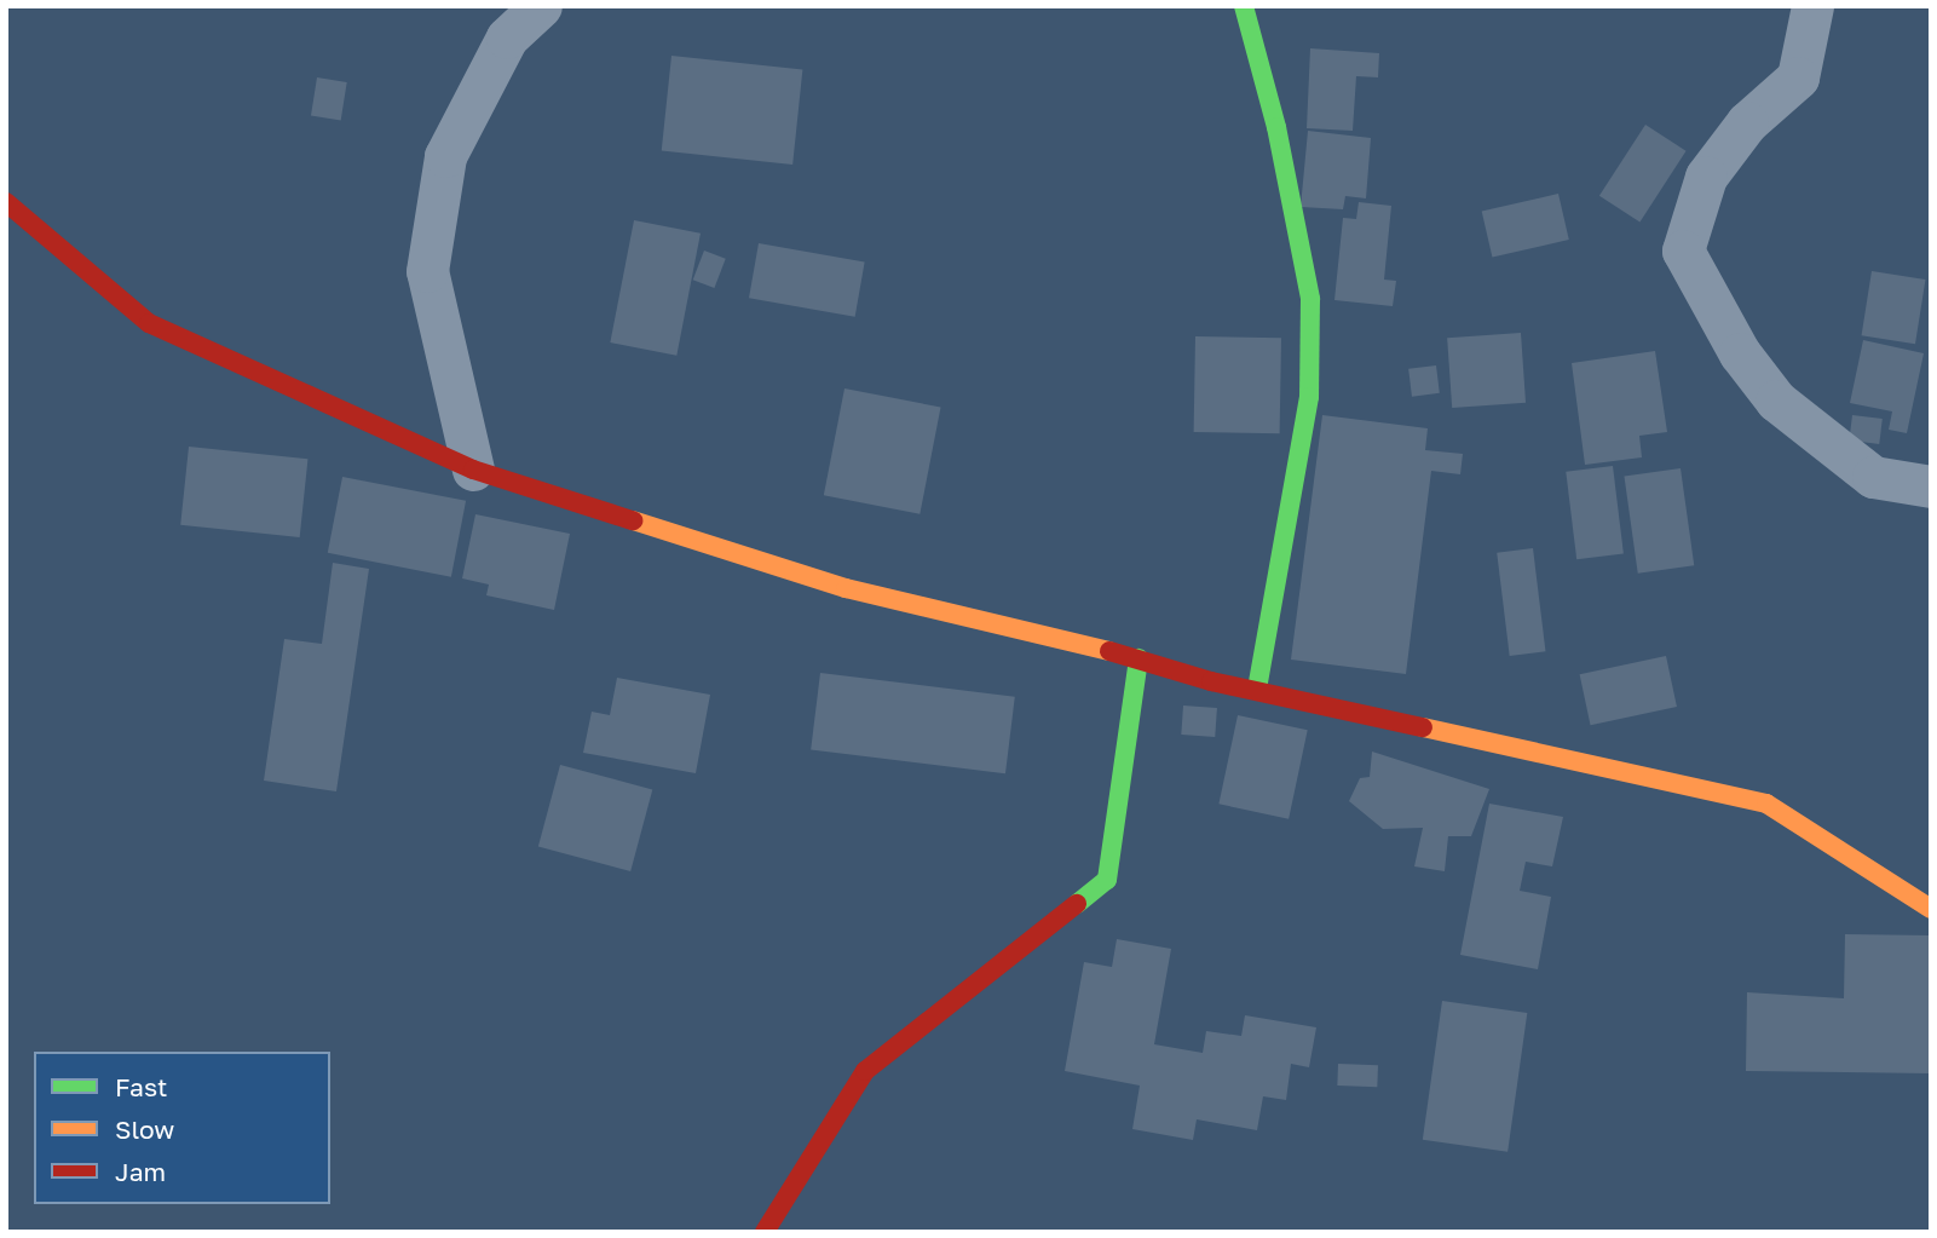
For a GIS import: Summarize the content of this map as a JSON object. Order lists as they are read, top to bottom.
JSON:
{
  "legend": ["Fast", "Slow", "Jam"]
}
